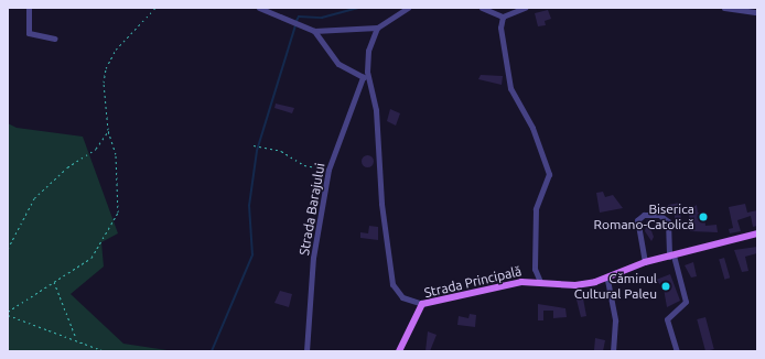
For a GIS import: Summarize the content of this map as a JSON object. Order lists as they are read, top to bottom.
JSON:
{
  "streets": {
    "main road": ["Strada Principală"],
    "street": ["Strada Barajului"]
  },
  "places": ["Biserica Romano-Catolică", "Căminul Cultural Paleu"]
}
